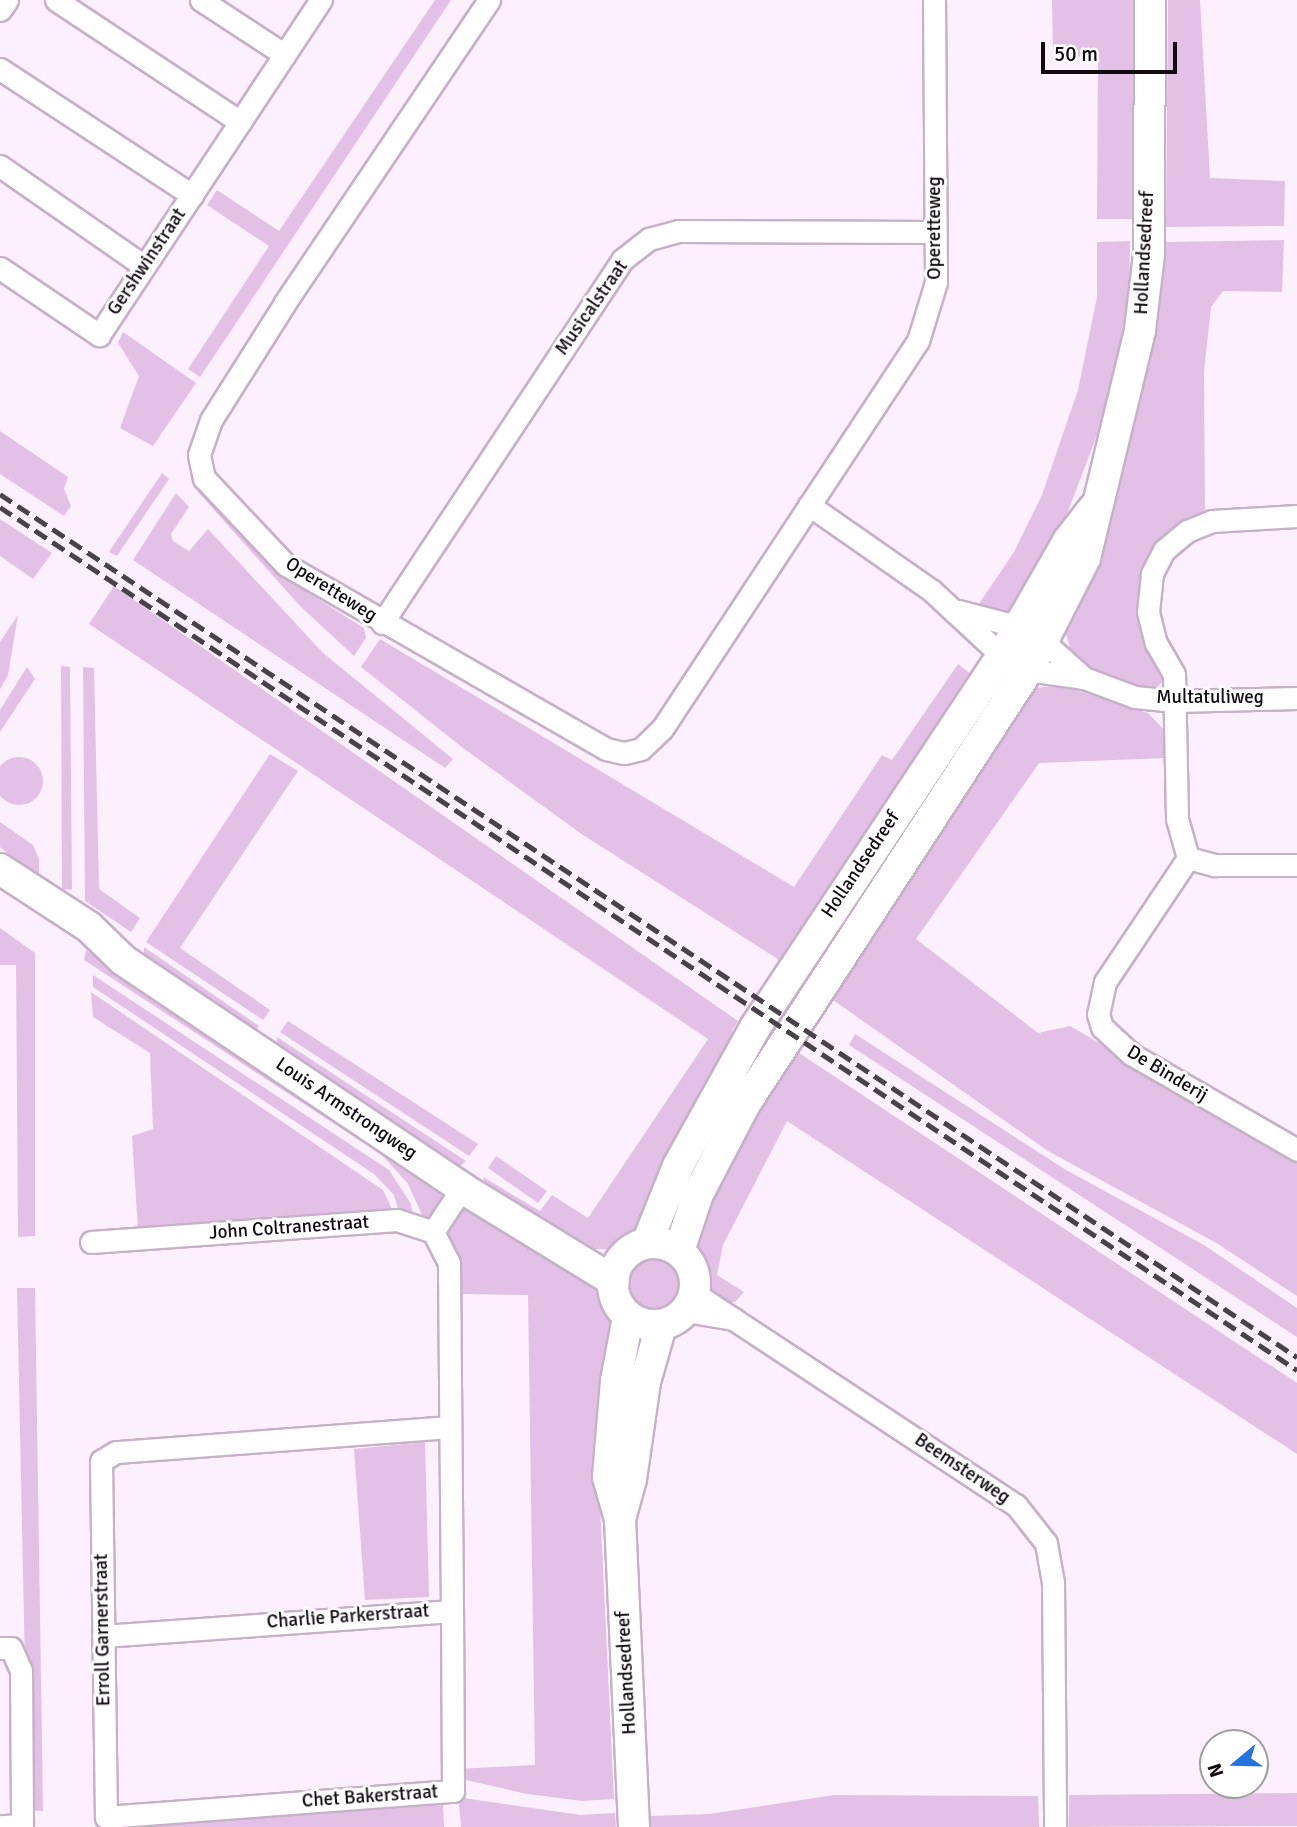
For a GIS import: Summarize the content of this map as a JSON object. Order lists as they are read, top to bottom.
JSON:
{
  "streets": {
    "main road": ["Hollandsedreef", "Louis Armstrongweg"],
    "street": [
      "Operetteweg",
      "Gershwinstraat",
      "Musicalstraat",
      "Multatuliweg",
      "De Binderij",
      "John Coltranestraat",
      "Beemsterweg",
      "Charlie Parkerstraat",
      "Erroll Garnerstraat",
      "Chet Bakerstraat"
    ]
  },
  "crossings": [
    ["Operetteweg", "Musicalstraat"],
    ["Hollandsedreef", "Multatuliweg"],
    ["Hollandsedreef", "Louis Armstrongweg"],
    ["Hollandsedreef", "Beemsterweg"],
    ["Louis Armstrongweg", "Beemsterweg"],
    ["John Coltranestraat", "Charlie Parkerstraat"],
    ["Charlie Parkerstraat", "Erroll Garnerstraat"],
    ["Charlie Parkerstraat", "Chet Bakerstraat"],
    ["Erroll Garnerstraat", "Chet Bakerstraat"]
  ],
  "scale_bar": "50 m",
  "north": "left"
}
